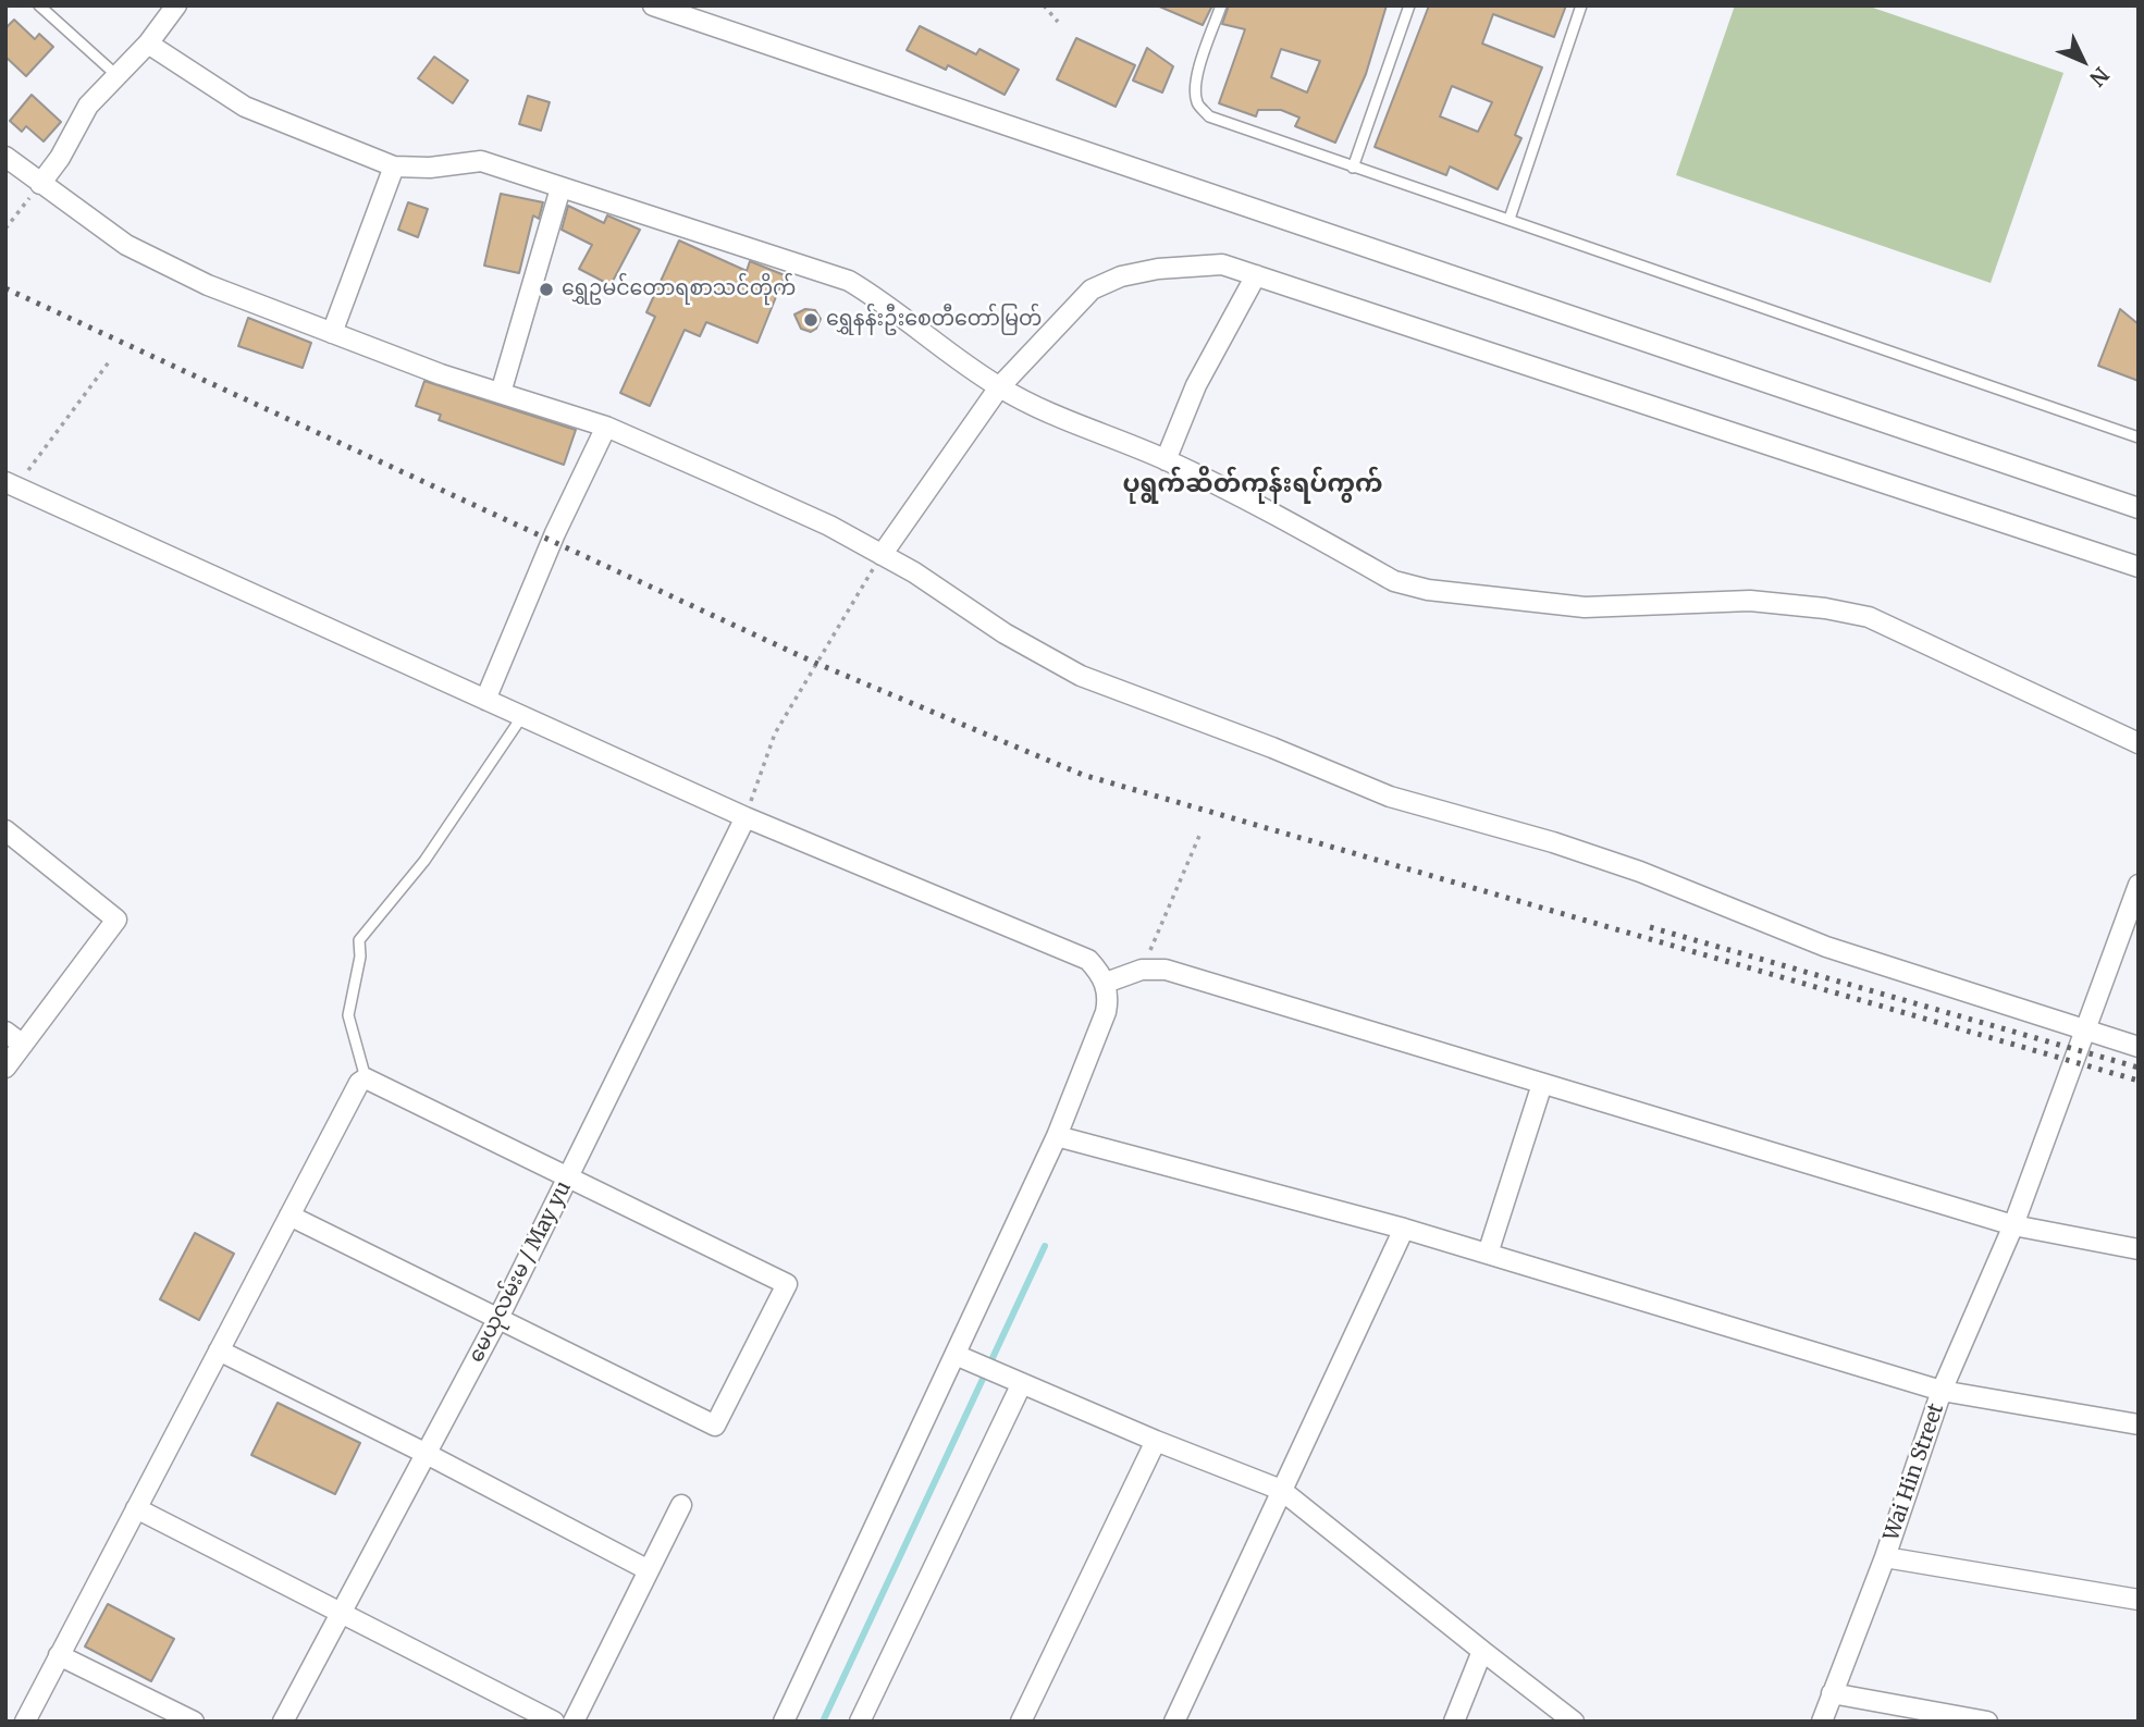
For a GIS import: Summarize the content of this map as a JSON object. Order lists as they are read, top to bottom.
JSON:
{
  "streets": {
    "street": ["မေယုလမ်းမ / May yu", "Wai Hin Street"]
  },
  "districts": ["ပုရွက်ဆိတ်ကုန်းရပ်ကွက်"],
  "places": ["ရွှေဥမင်တောရစာသင်တိုက်", "ရွှေနန်းဦးစေတီတော်မြတ်"],
  "north": "bottom right"
}
